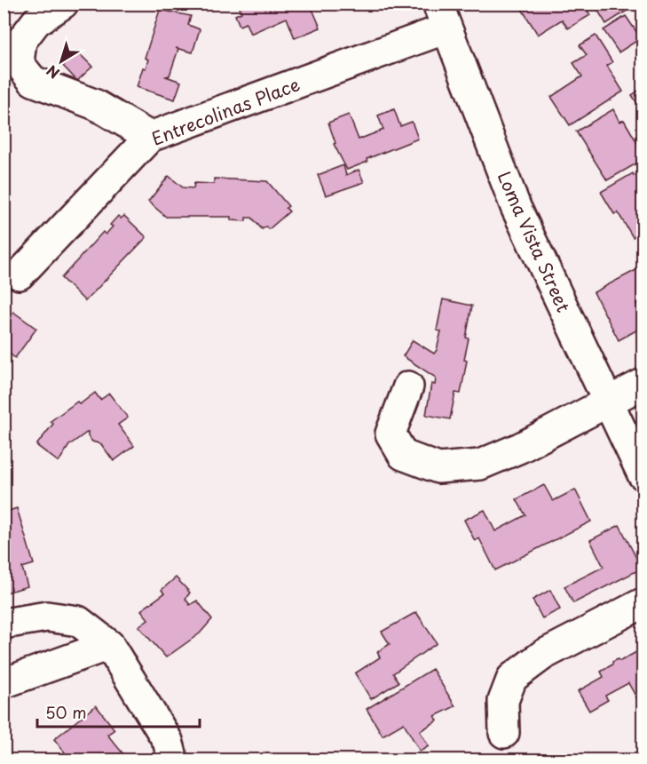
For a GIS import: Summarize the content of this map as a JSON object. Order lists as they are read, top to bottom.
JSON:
{
  "streets": {
    "street": ["Entrecolinas Place", "Loma Vista Street"]
  },
  "crossings": [
    ["Entrecolinas Place", "Loma Vista Street"]
  ],
  "scale_bar": "50 m",
  "north": "bottom left"
}
